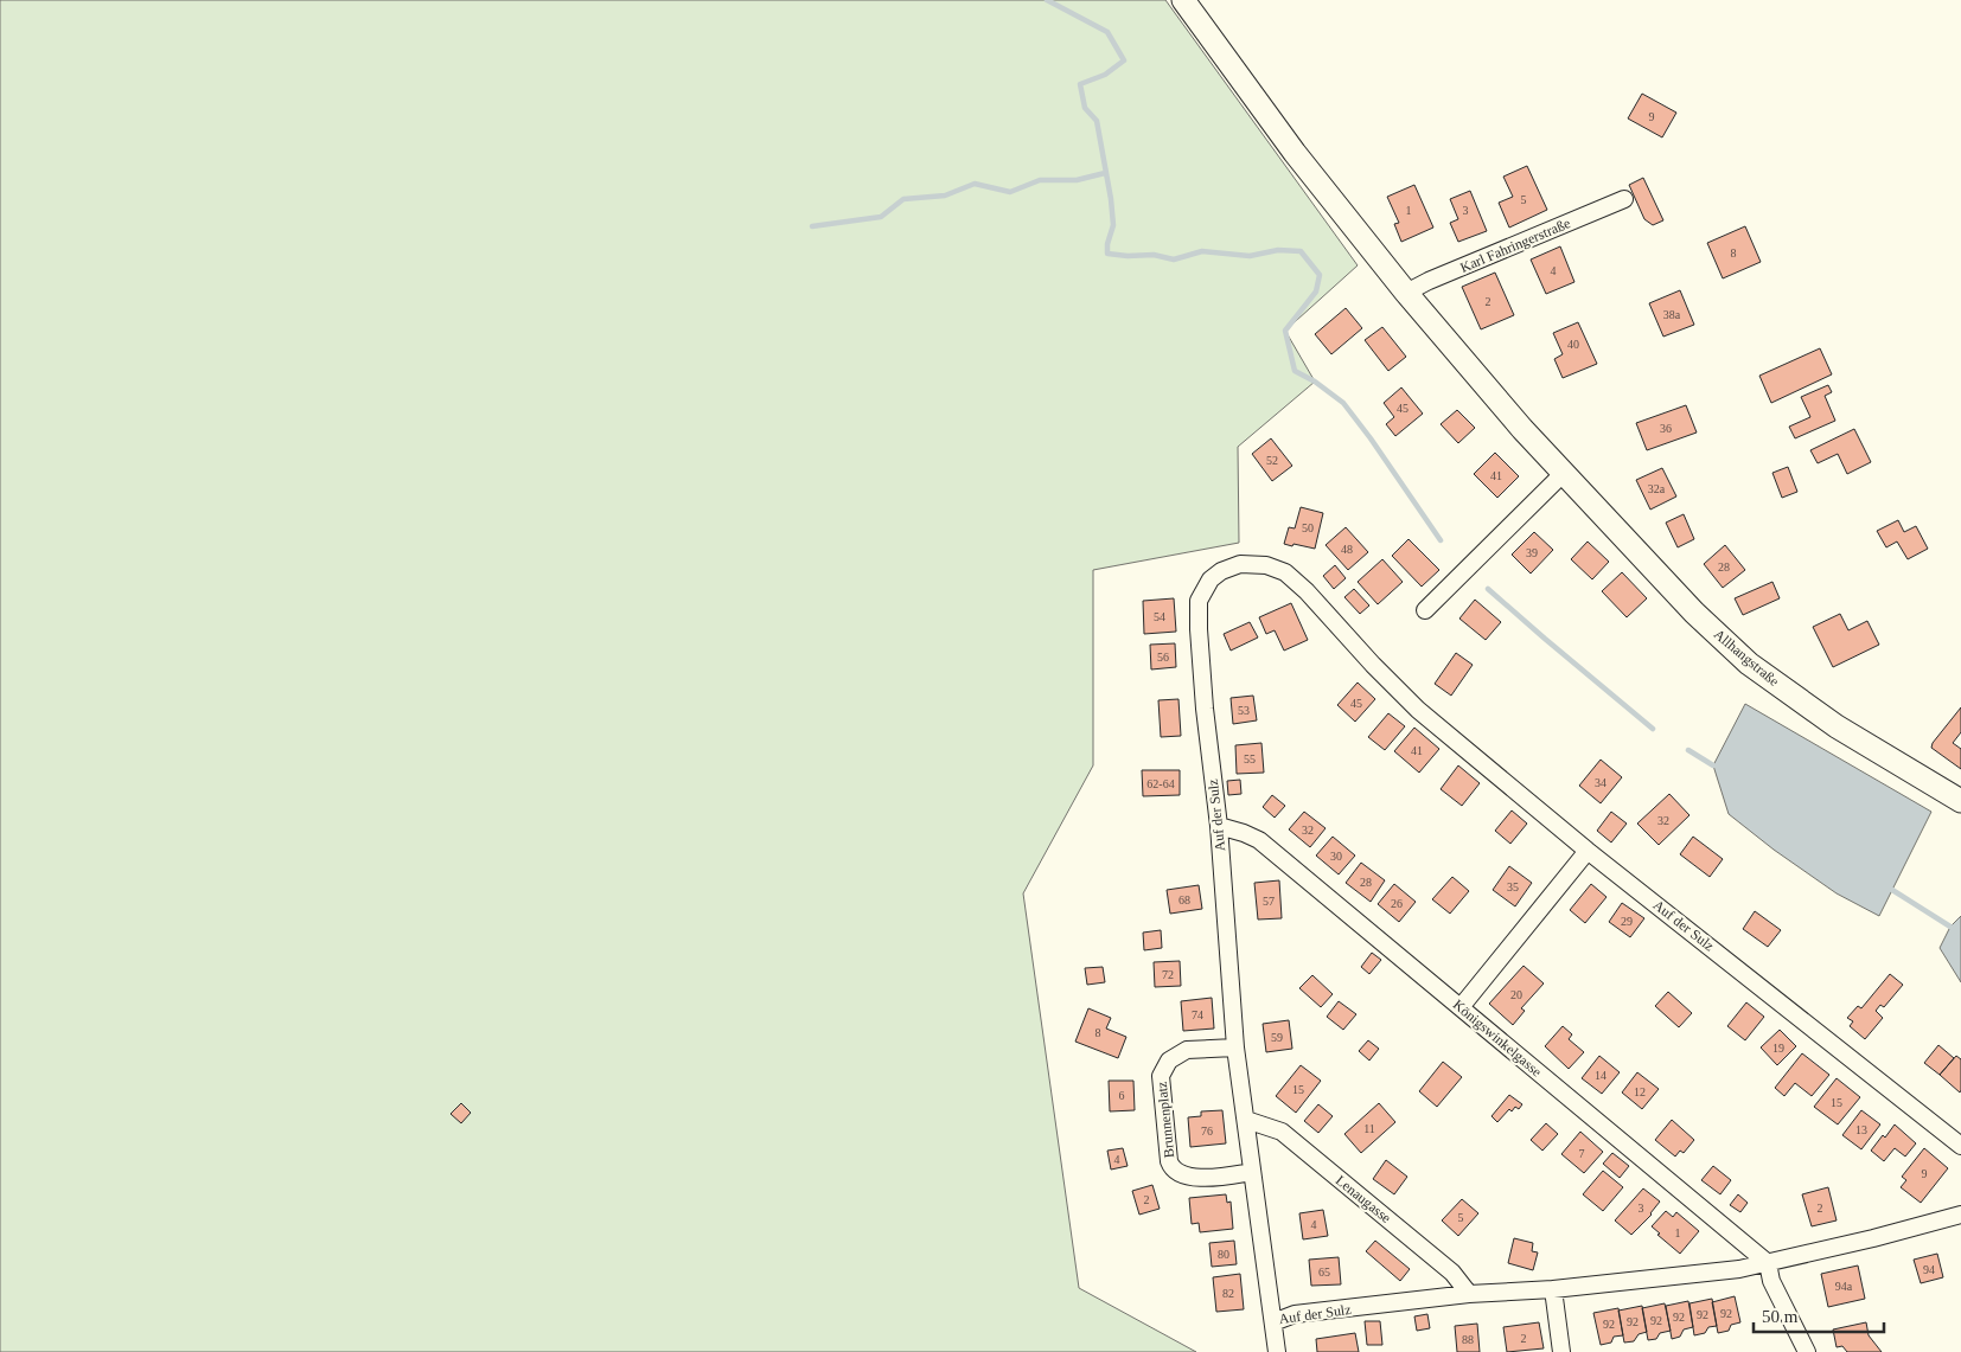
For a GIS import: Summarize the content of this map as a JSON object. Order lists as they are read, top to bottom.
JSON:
{
  "streets": {
    "street": [
      "Karl Fahringerstraße",
      "Allhangstraße",
      "Auf der Sulz",
      "Königswinkelgasse",
      "Brunnenplatz",
      "Lenaugasse"
    ]
  },
  "crossings": [
    ["Karl Fahringerstraße", "Allhangstraße"],
    ["Auf der Sulz", "Königswinkelgasse"],
    ["Auf der Sulz", "Brunnenplatz"],
    ["Auf der Sulz", "Lenaugasse"]
  ],
  "house_numbers": [
    "9",
    "5",
    "1",
    "3",
    "8",
    "4",
    "2",
    "38a",
    "40",
    "45",
    "36",
    "52",
    "41",
    "32a",
    "50",
    "48",
    "39",
    "28",
    "54",
    "56",
    "45",
    "53",
    "41",
    "55",
    "34",
    "62-64",
    "32",
    "32",
    "30",
    "28",
    "35",
    "68",
    "57",
    "26",
    "29",
    "72",
    "20",
    "74",
    "8",
    "59",
    "19",
    "14",
    "15",
    "12",
    "6",
    "15",
    "11",
    "13",
    "76",
    "7",
    "4",
    "9",
    "2",
    "3",
    "2",
    "5",
    "4",
    "1",
    "80",
    "94",
    "65",
    "94a",
    "82",
    "92",
    "92",
    "92",
    "92",
    "92",
    "92",
    "2",
    "88"
  ],
  "scale_bar": "50 m"
}
